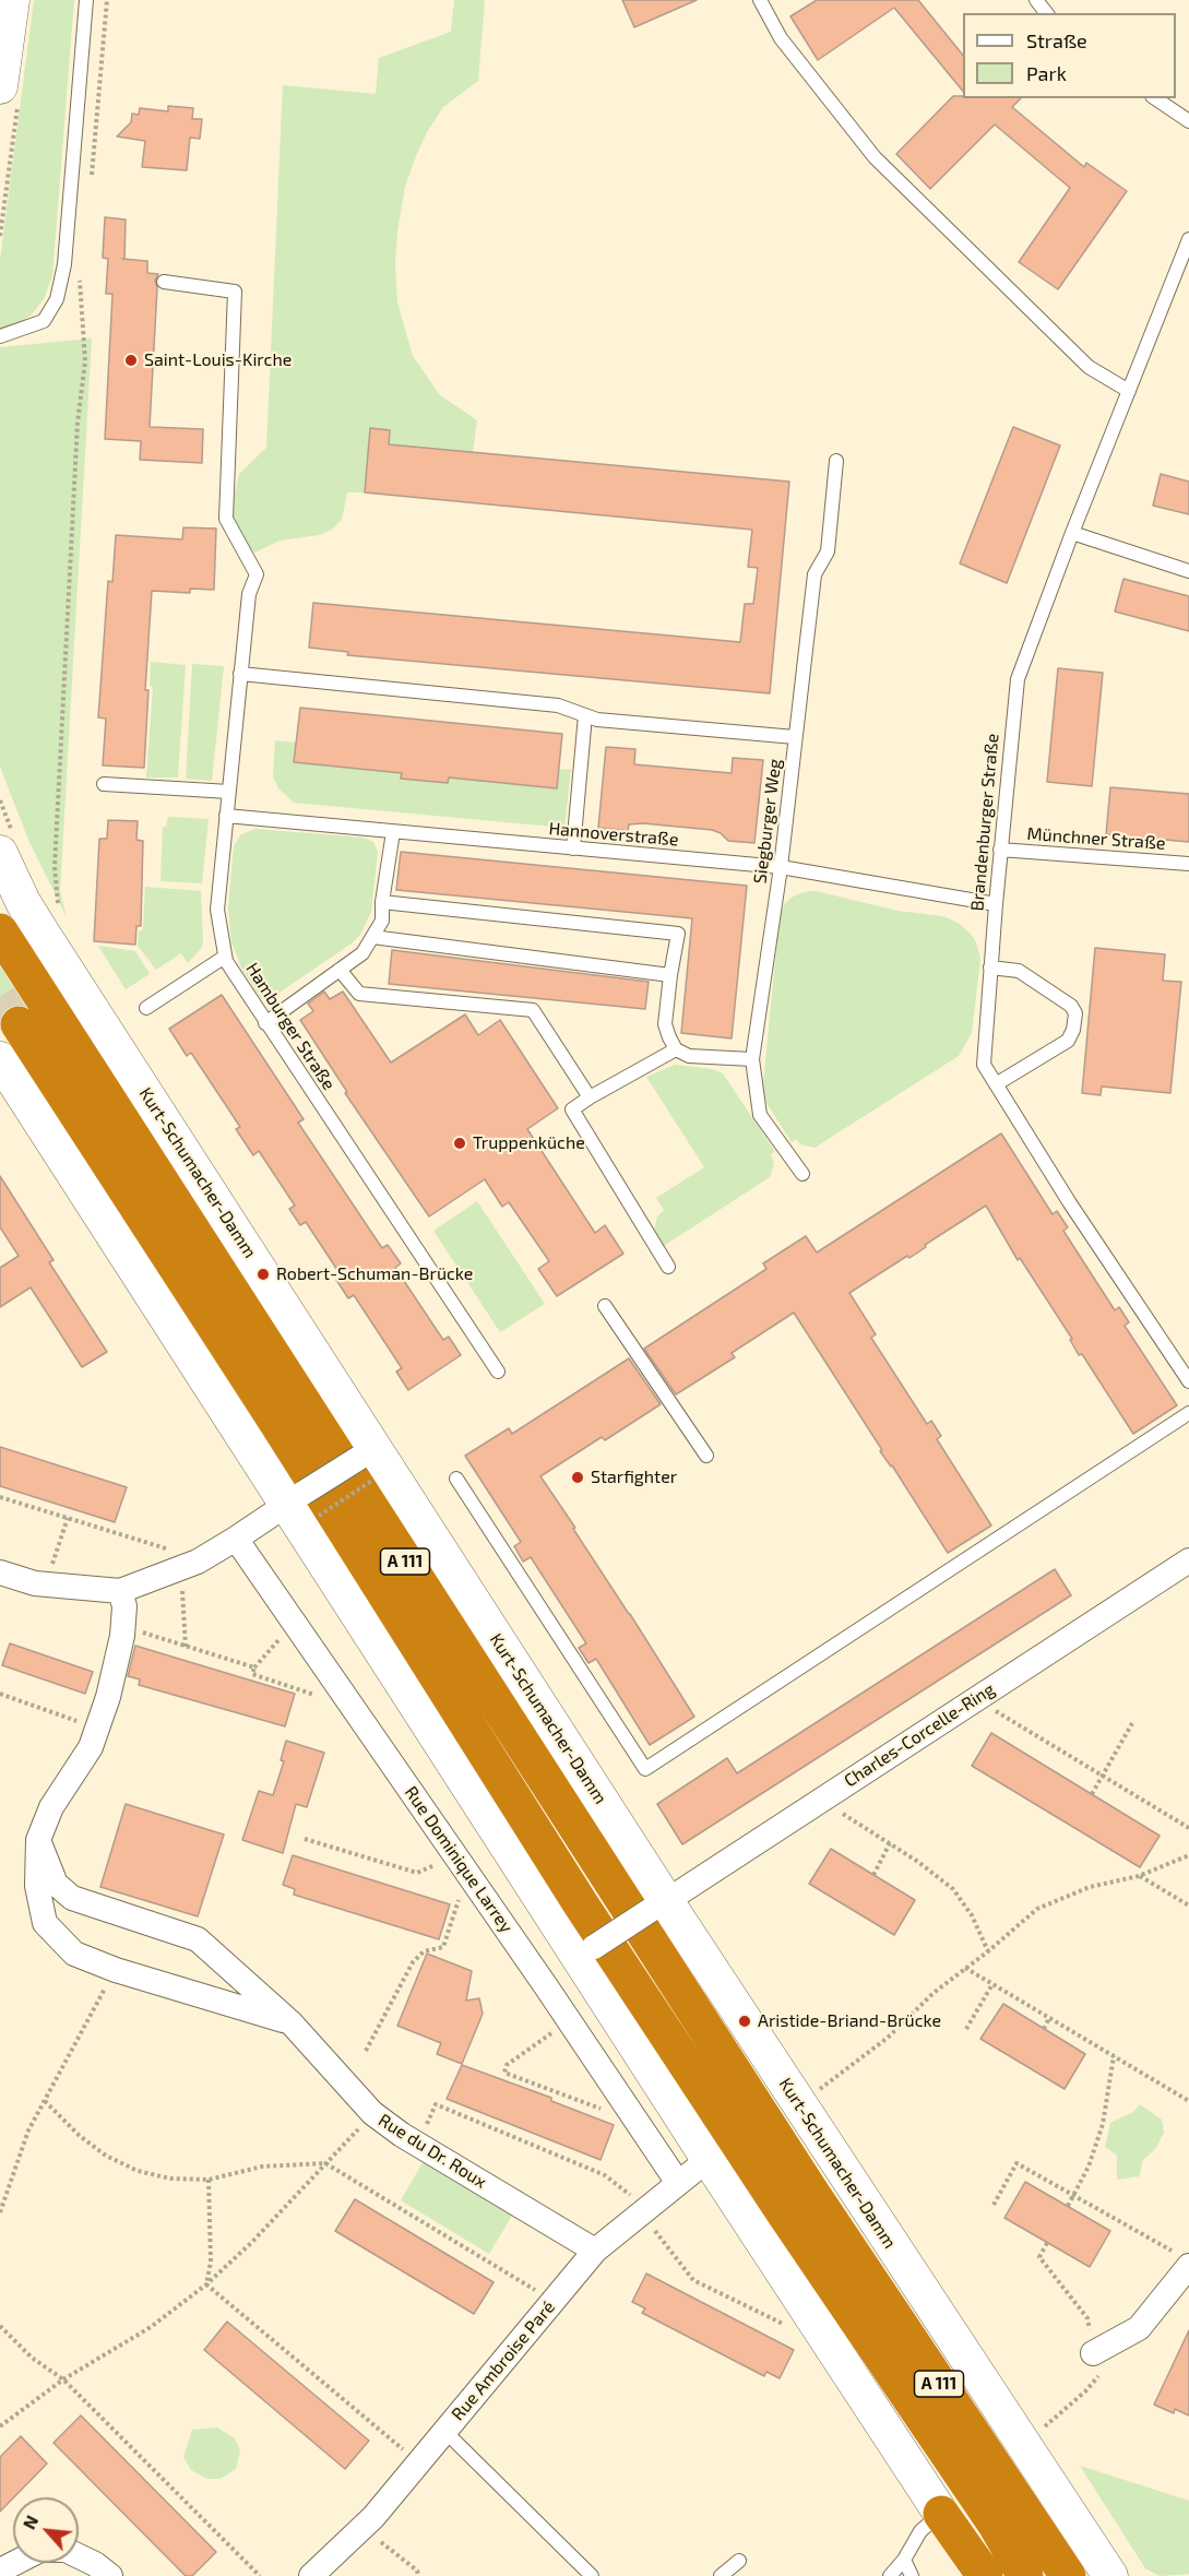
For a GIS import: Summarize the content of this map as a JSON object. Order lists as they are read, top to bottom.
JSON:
{
  "streets": {
    "highway": ["A 111"],
    "main road": ["Kurt-Schumacher-Damm"],
    "street": [
      "Charles-Corcelle-Ring",
      "Rue Dominique Larrey",
      "Rue du Dr. Roux",
      "Rue Ambroise Paré"
    ],
    "lane": [
      "Siegburger Weg",
      "Brandenburger Straße",
      "Hannoverstraße",
      "Münchner Straße",
      "Hamburger Straße"
    ]
  },
  "crossings": [
    ["Siegburger Weg", "Hannoverstraße"],
    ["Brandenburger Straße", "Hannoverstraße"],
    ["Brandenburger Straße", "Münchner Straße"],
    ["Hannoverstraße", "Hamburger Straße"],
    ["Kurt-Schumacher-Damm", "Charles-Corcelle-Ring"],
    ["Rue Dominique Larrey", "Rue Ambroise Paré"],
    ["Rue du Dr. Roux", "Rue Ambroise Paré"]
  ],
  "places": [
    "Saint-Louis-Kirche",
    "Truppenküche",
    "Robert-Schuman-Brücke",
    "Starfighter",
    "Aristide-Briand-Brücke"
  ],
  "legend": ["Straße", "Park"],
  "north": "top left"
}
